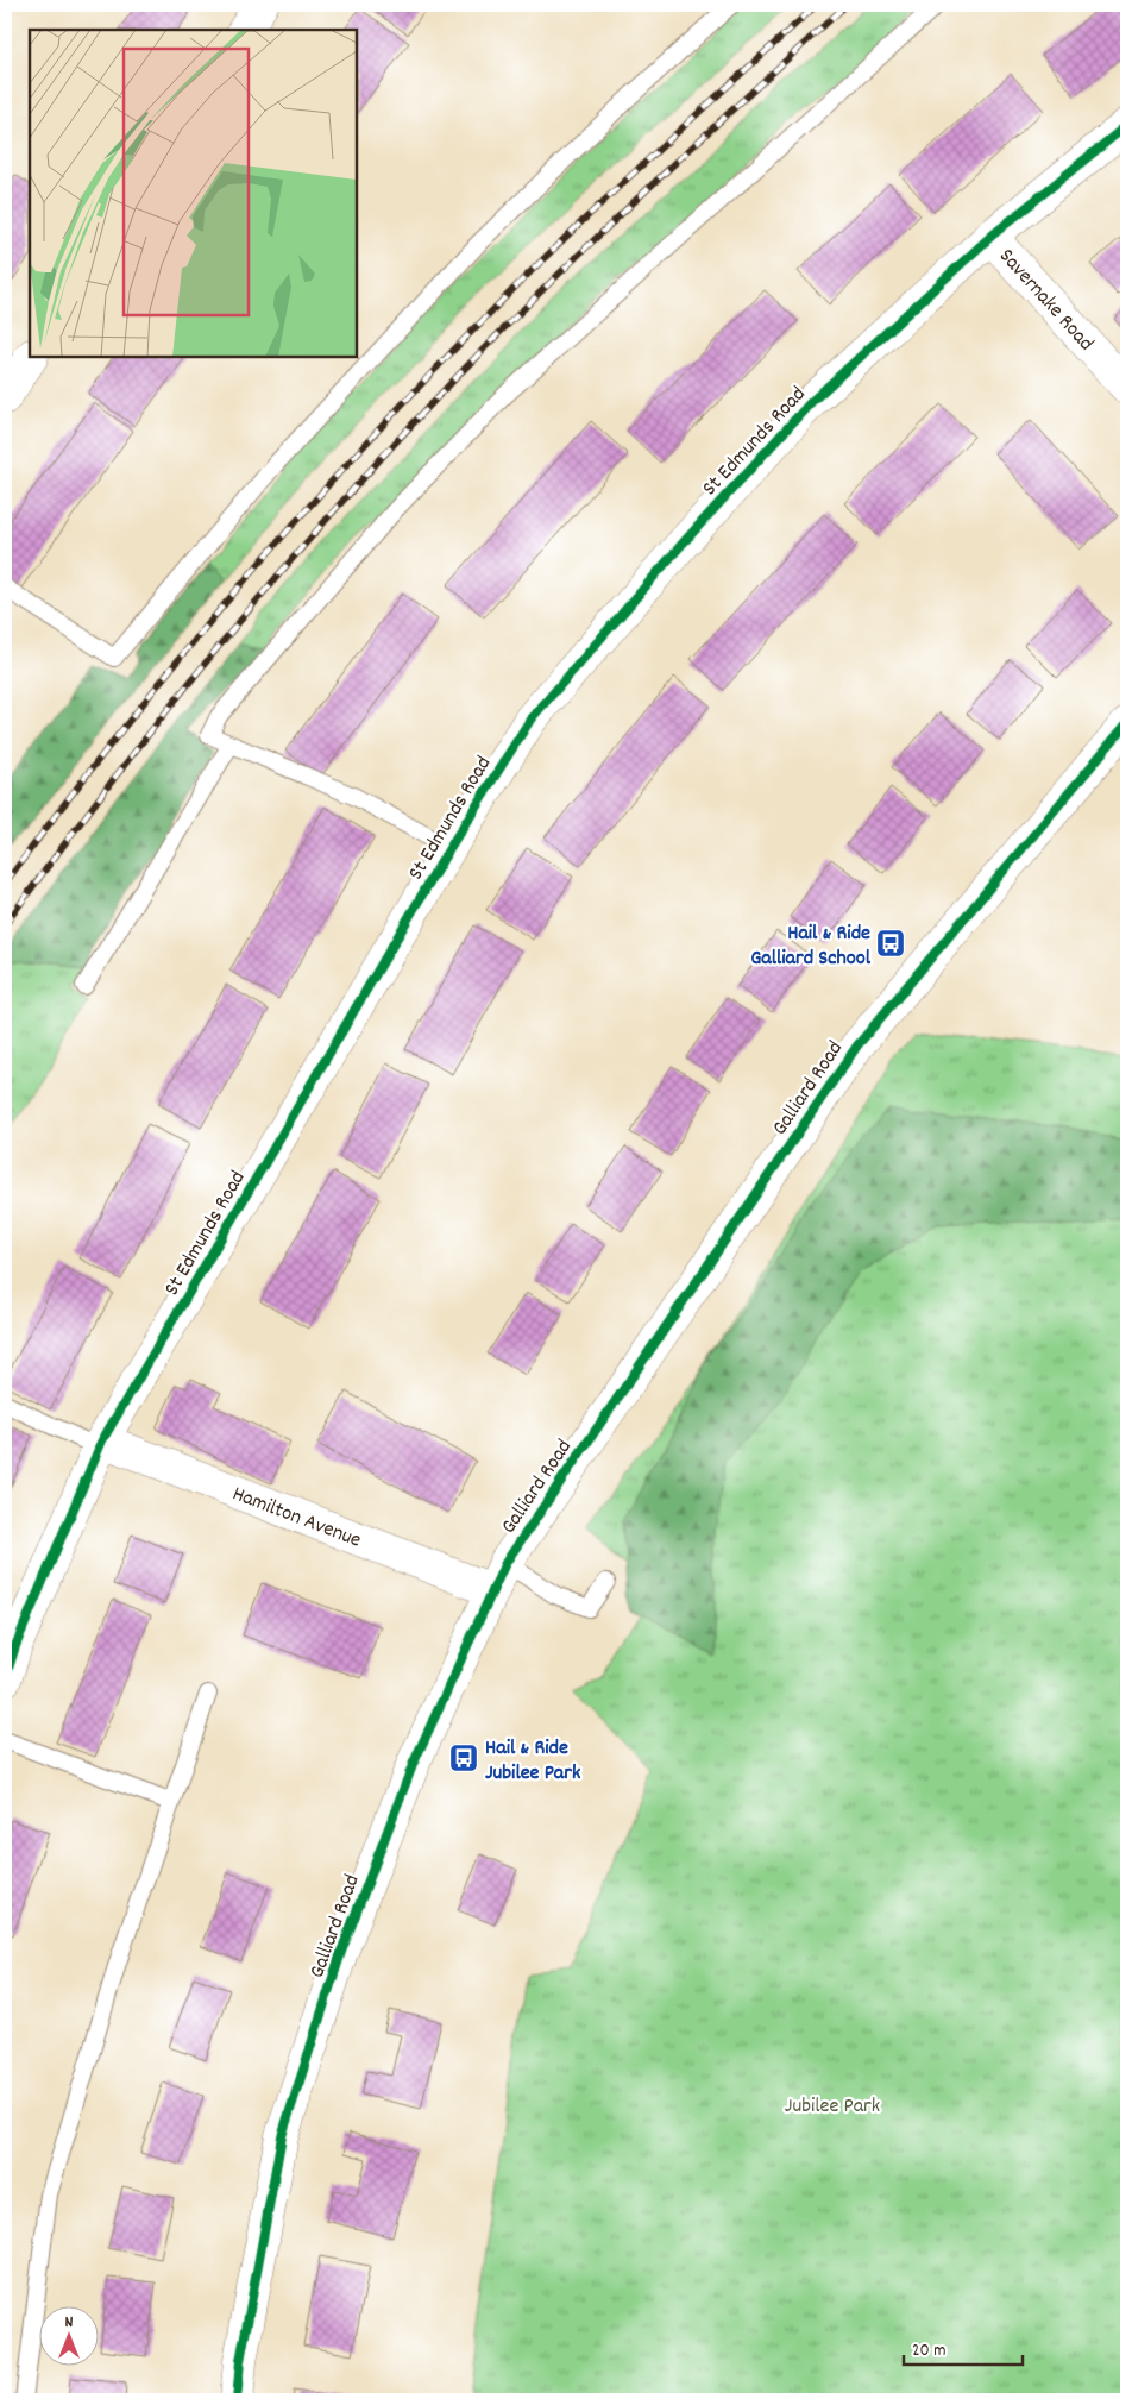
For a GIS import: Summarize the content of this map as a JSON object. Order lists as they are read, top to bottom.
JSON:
{
  "streets": {
    "street": [
      "Savernake Road",
      "St Edmunds Road",
      "Galliard Road",
      "Hamilton Avenue"
    ]
  },
  "crossings": [
    ["Savernake Road", "St Edmunds Road"],
    ["St Edmunds Road", "Hamilton Avenue"],
    ["Galliard Road", "Hamilton Avenue"]
  ],
  "parks": ["Jubilee Park"],
  "places": {
    "bus stop": ["Hail & Ride Galliard School", "Hail & Ride Jubilee Park"]
  },
  "scale_bar": "20 m",
  "north": "top"
}
